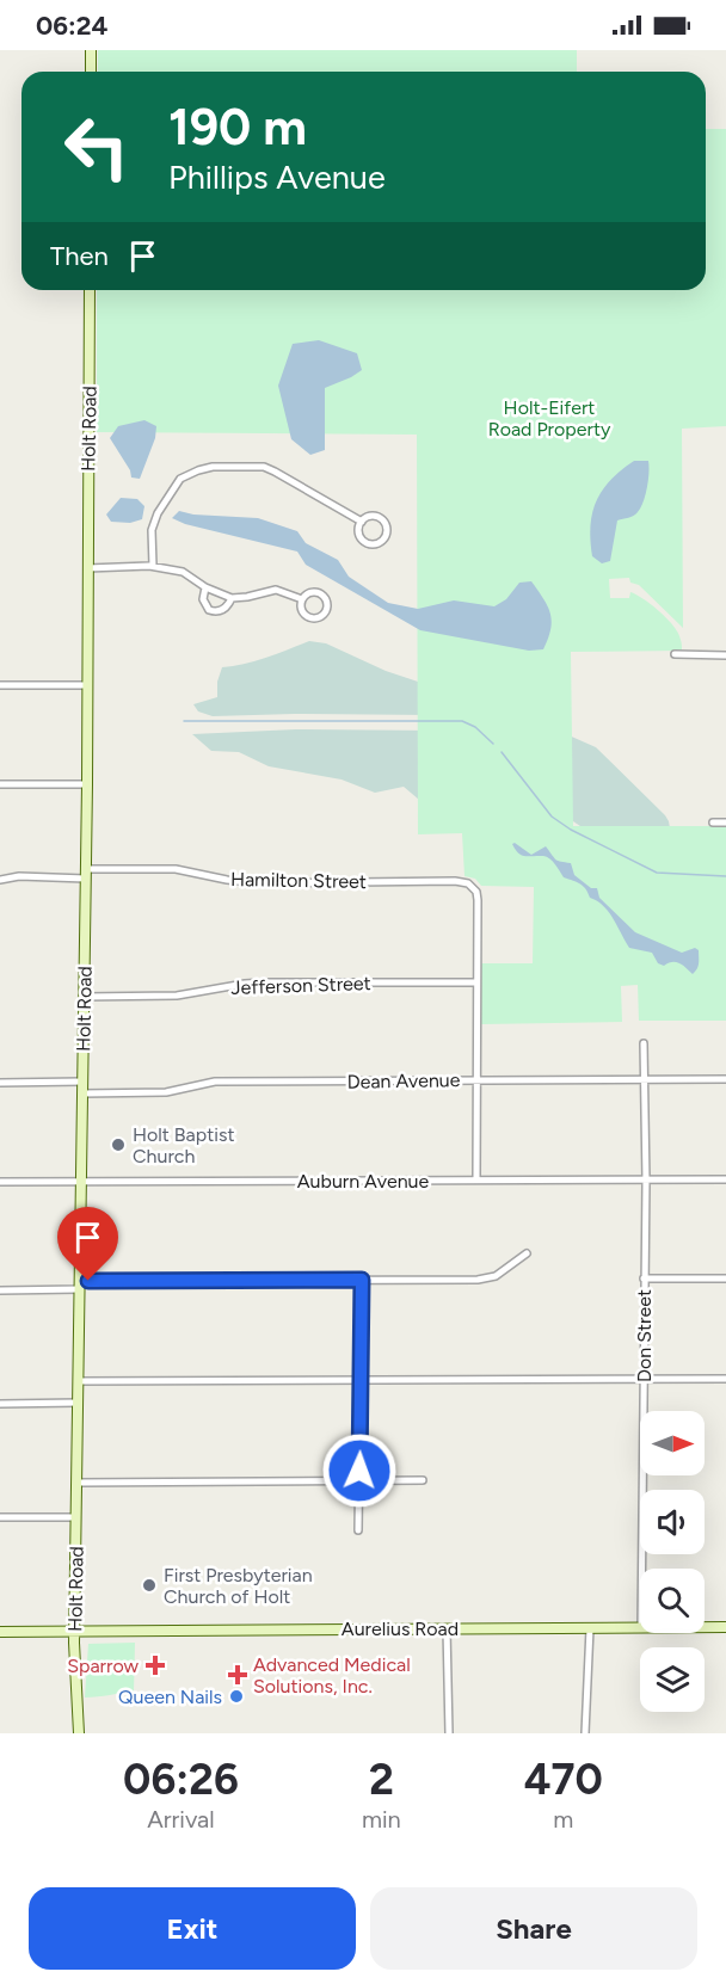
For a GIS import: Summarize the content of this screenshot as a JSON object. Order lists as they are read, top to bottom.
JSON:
{
  "streets": {
    "main road": ["Holt Road", "Aurelius Road"],
    "street": [
      "Hamilton Street",
      "Jefferson Street",
      "Dean Avenue",
      "Auburn Avenue",
      "Don Street"
    ]
  },
  "crossings": [
    ["Holt Road", "Hamilton Street"],
    ["Holt Road", "Jefferson Street"],
    ["Holt Road", "Dean Avenue"],
    ["Holt Road", "Auburn Avenue"],
    ["Holt Road", "Aurelius Road"],
    ["Hamilton Street", "Jefferson Street"],
    ["Dean Avenue", "Don Street"],
    ["Auburn Avenue", "Don Street"]
  ],
  "parks": ["Holt-Eifert Road Property"],
  "places": {
    "other": ["Holt Baptist Church", "First Presbyterian Church of Holt", "Queen Nails"],
    "health": ["Sparrow", "Advanced Medical Solutions, Inc."]
  },
  "north": "right",
  "page": {
    "status": "06:24",
    "turn": ["190 m", "Phillips Avenue"],
    "then": "Then",
    "eta": [
      "06:26",
      "Arrival",
      "2",
      "min",
      "470",
      "m"
    ],
    "buttons": ["Exit", "Share"]
  }
}
